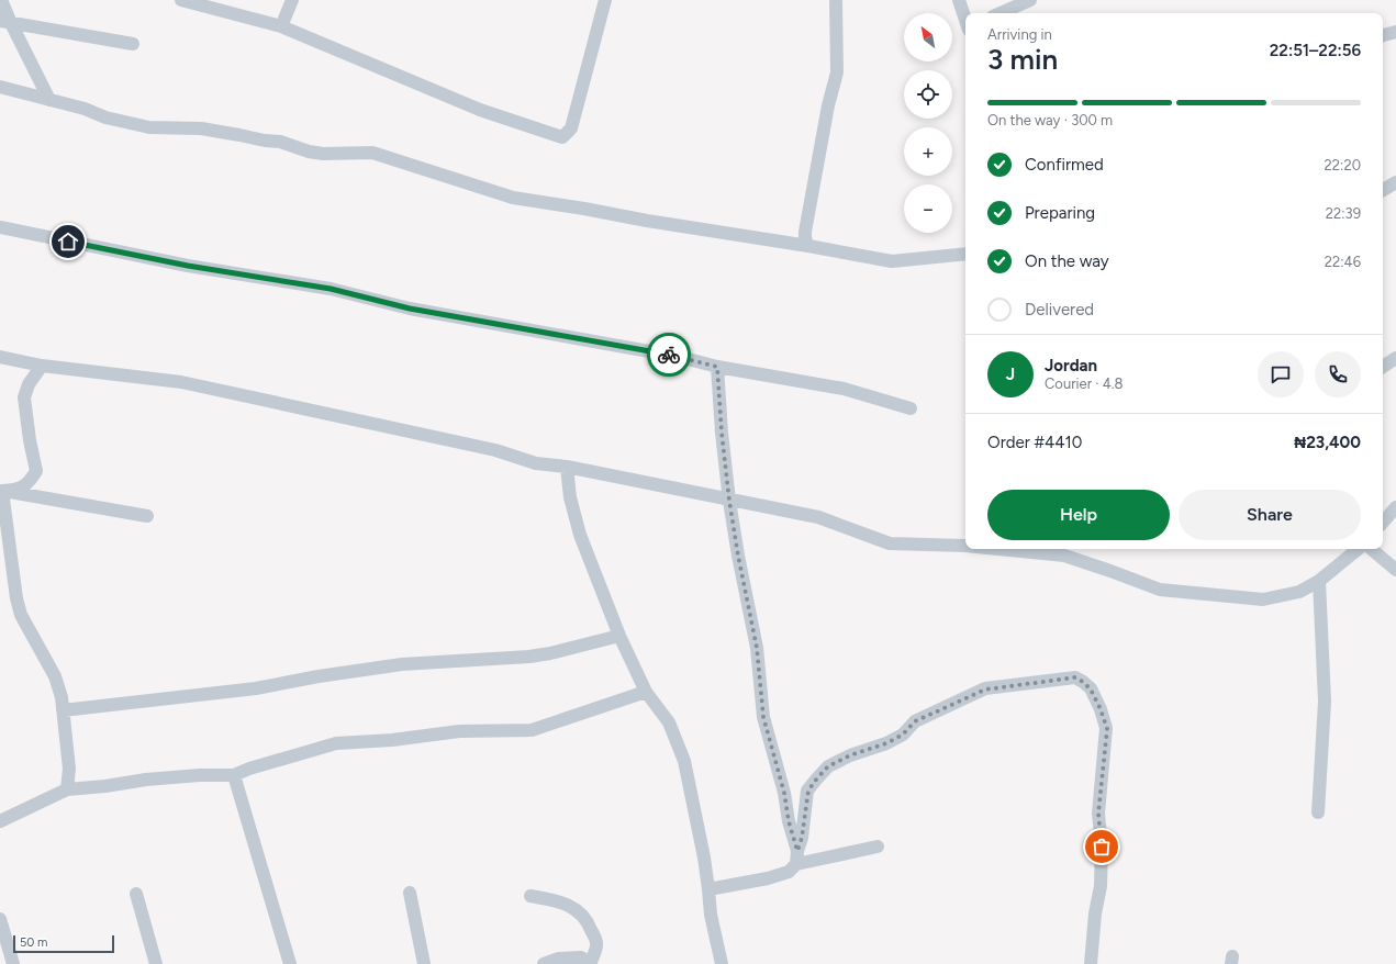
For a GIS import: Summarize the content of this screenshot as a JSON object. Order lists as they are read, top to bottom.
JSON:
{
  "scale_bar": "50 m",
  "north": "top left",
  "page": {
    "map_buttons": ["+", "−"],
    "heading": ["3 min", "Arriving in", "22:51–22:56"],
    "panel": [
      "Jordan",
      "Courier · 4.8",
      "Order #4410",
      "₦23,400"
    ],
    "bar": "On the way · 300 m",
    "list": [
      ["Confirmed", "22:20"],
      ["Preparing", "22:39"],
      ["On the way", "22:46"],
      "Delivered"
    ],
    "round": "J",
    "buttons": ["Help", "Share"],
    "scale": "50 m"
  }
}
